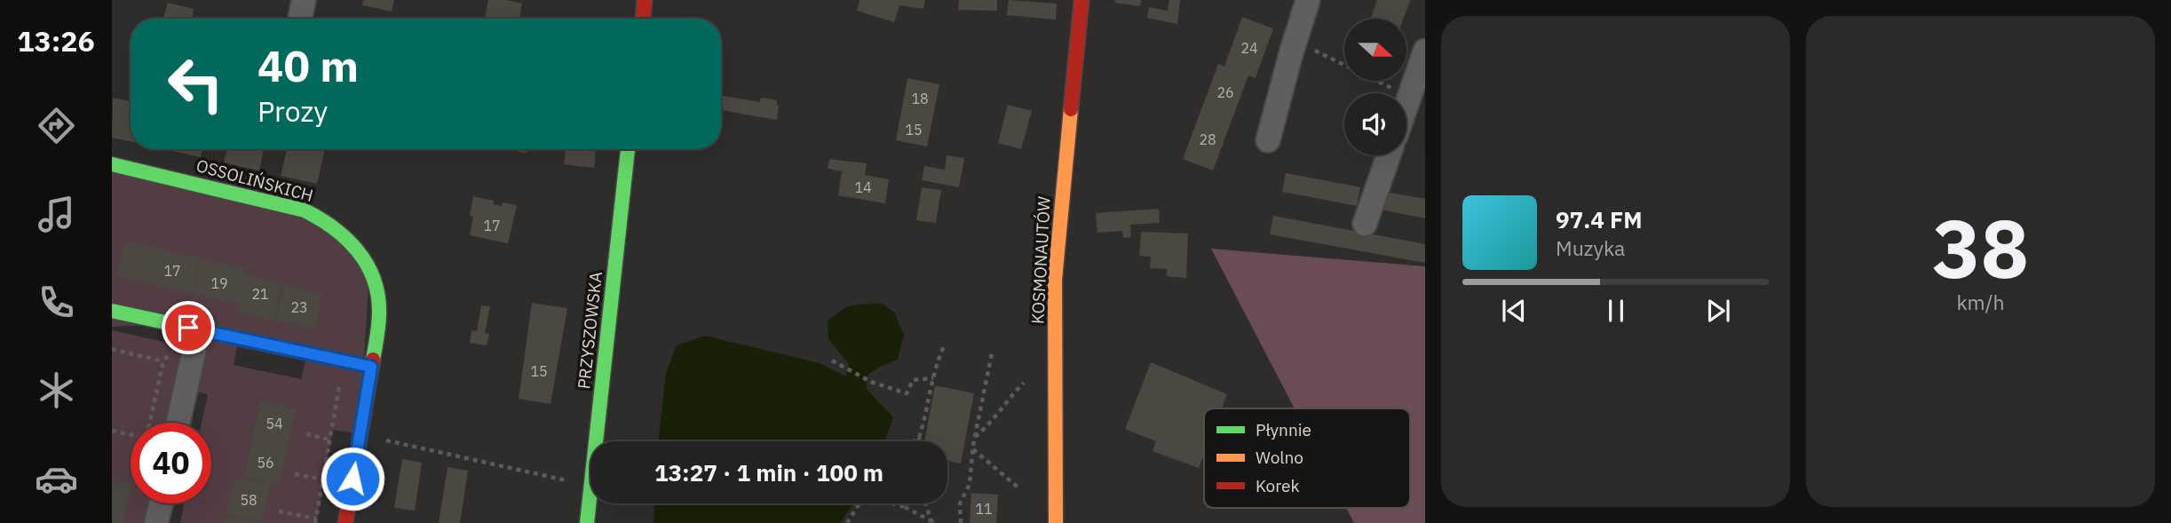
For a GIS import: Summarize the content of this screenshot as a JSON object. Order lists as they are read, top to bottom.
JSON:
{
  "streets": {
    "street": ["OSSOLIŃSKICH", "KOSMONAUTÓW", "PRZYSZOWSKA"]
  },
  "house_numbers": [
    "24",
    "26",
    "18",
    "15",
    "28",
    "14",
    "17",
    "17",
    "19",
    "21",
    "23",
    "15",
    "54",
    "56",
    "58",
    "11"
  ],
  "legend": ["Płynnie", "Wolno", "Korek"],
  "north": "right",
  "page": {
    "tabs": "13:26",
    "tile": ["38", "km/h"],
    "turn": ["40 m", "Prozy"],
    "song": ["97.4 FM", "Muzyka"],
    "limit": "40",
    "trip": "13:27 · 1 min · 100 m"
  }
}
